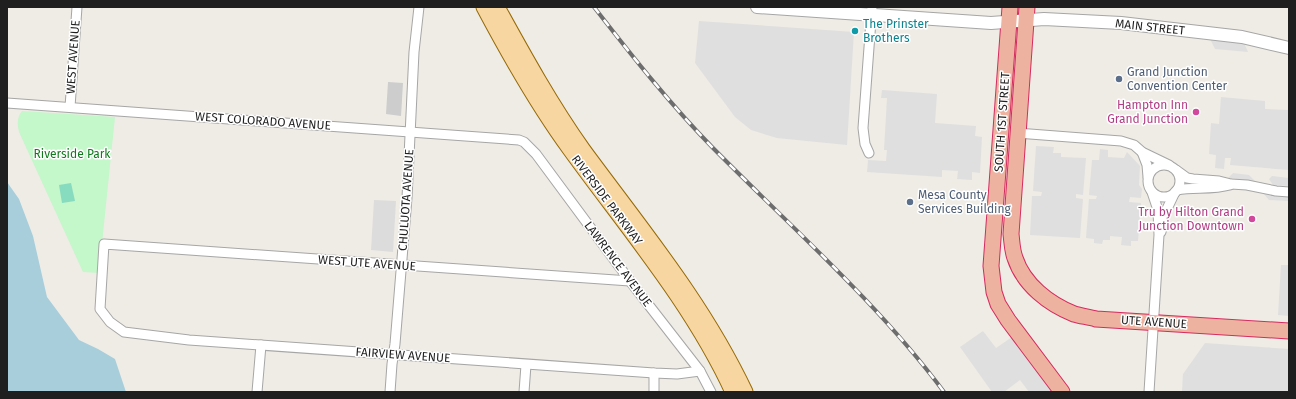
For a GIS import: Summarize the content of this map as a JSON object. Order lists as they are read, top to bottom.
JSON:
{
  "streets": {
    "highway": ["SOUTH 1ST STREET", "UTE AVENUE"],
    "main road": ["RIVERSIDE PARKWAY"],
    "street": [
      "MAIN STREET",
      "WEST AVENUE",
      "WEST COLORADO AVENUE",
      "CHULUOTA AVENUE",
      "WEST UTE AVENUE",
      "LAWRENCE AVENUE",
      "FAIRVIEW AVENUE"
    ]
  },
  "crossings": [
    ["MAIN STREET", "SOUTH 1ST STREET"],
    ["WEST AVENUE", "WEST COLORADO AVENUE"],
    ["WEST COLORADO AVENUE", "CHULUOTA AVENUE"],
    ["WEST COLORADO AVENUE", "LAWRENCE AVENUE"],
    ["SOUTH 1ST STREET", "UTE AVENUE"],
    ["CHULUOTA AVENUE", "WEST UTE AVENUE"],
    ["CHULUOTA AVENUE", "FAIRVIEW AVENUE"],
    ["WEST UTE AVENUE", "LAWRENCE AVENUE"],
    ["WEST UTE AVENUE", "FAIRVIEW AVENUE"],
    ["LAWRENCE AVENUE", "FAIRVIEW AVENUE"]
  ],
  "parks": ["Riverside Park"],
  "places": [
    "The Prinster Brothers",
    "Grand Junction Convention Center",
    "Hampton Inn Grand Junction",
    "Mesa County Services Building",
    "Tru by Hilton Grand Junction Downtown"
  ]
}
